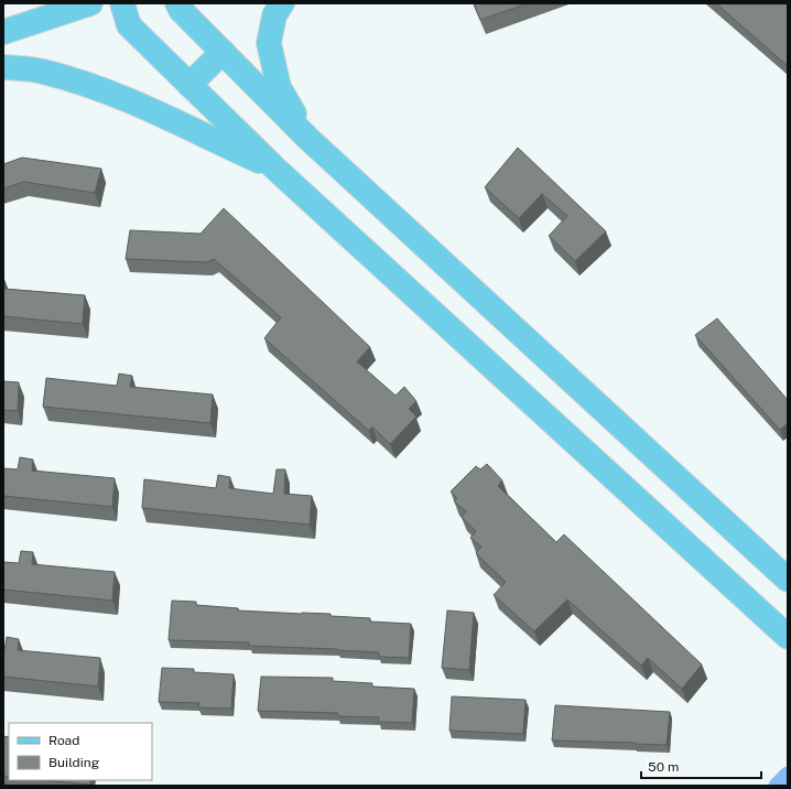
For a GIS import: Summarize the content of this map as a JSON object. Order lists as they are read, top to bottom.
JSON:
{
  "legend": ["Road", "Building"],
  "scale_bar": "50 m"
}
